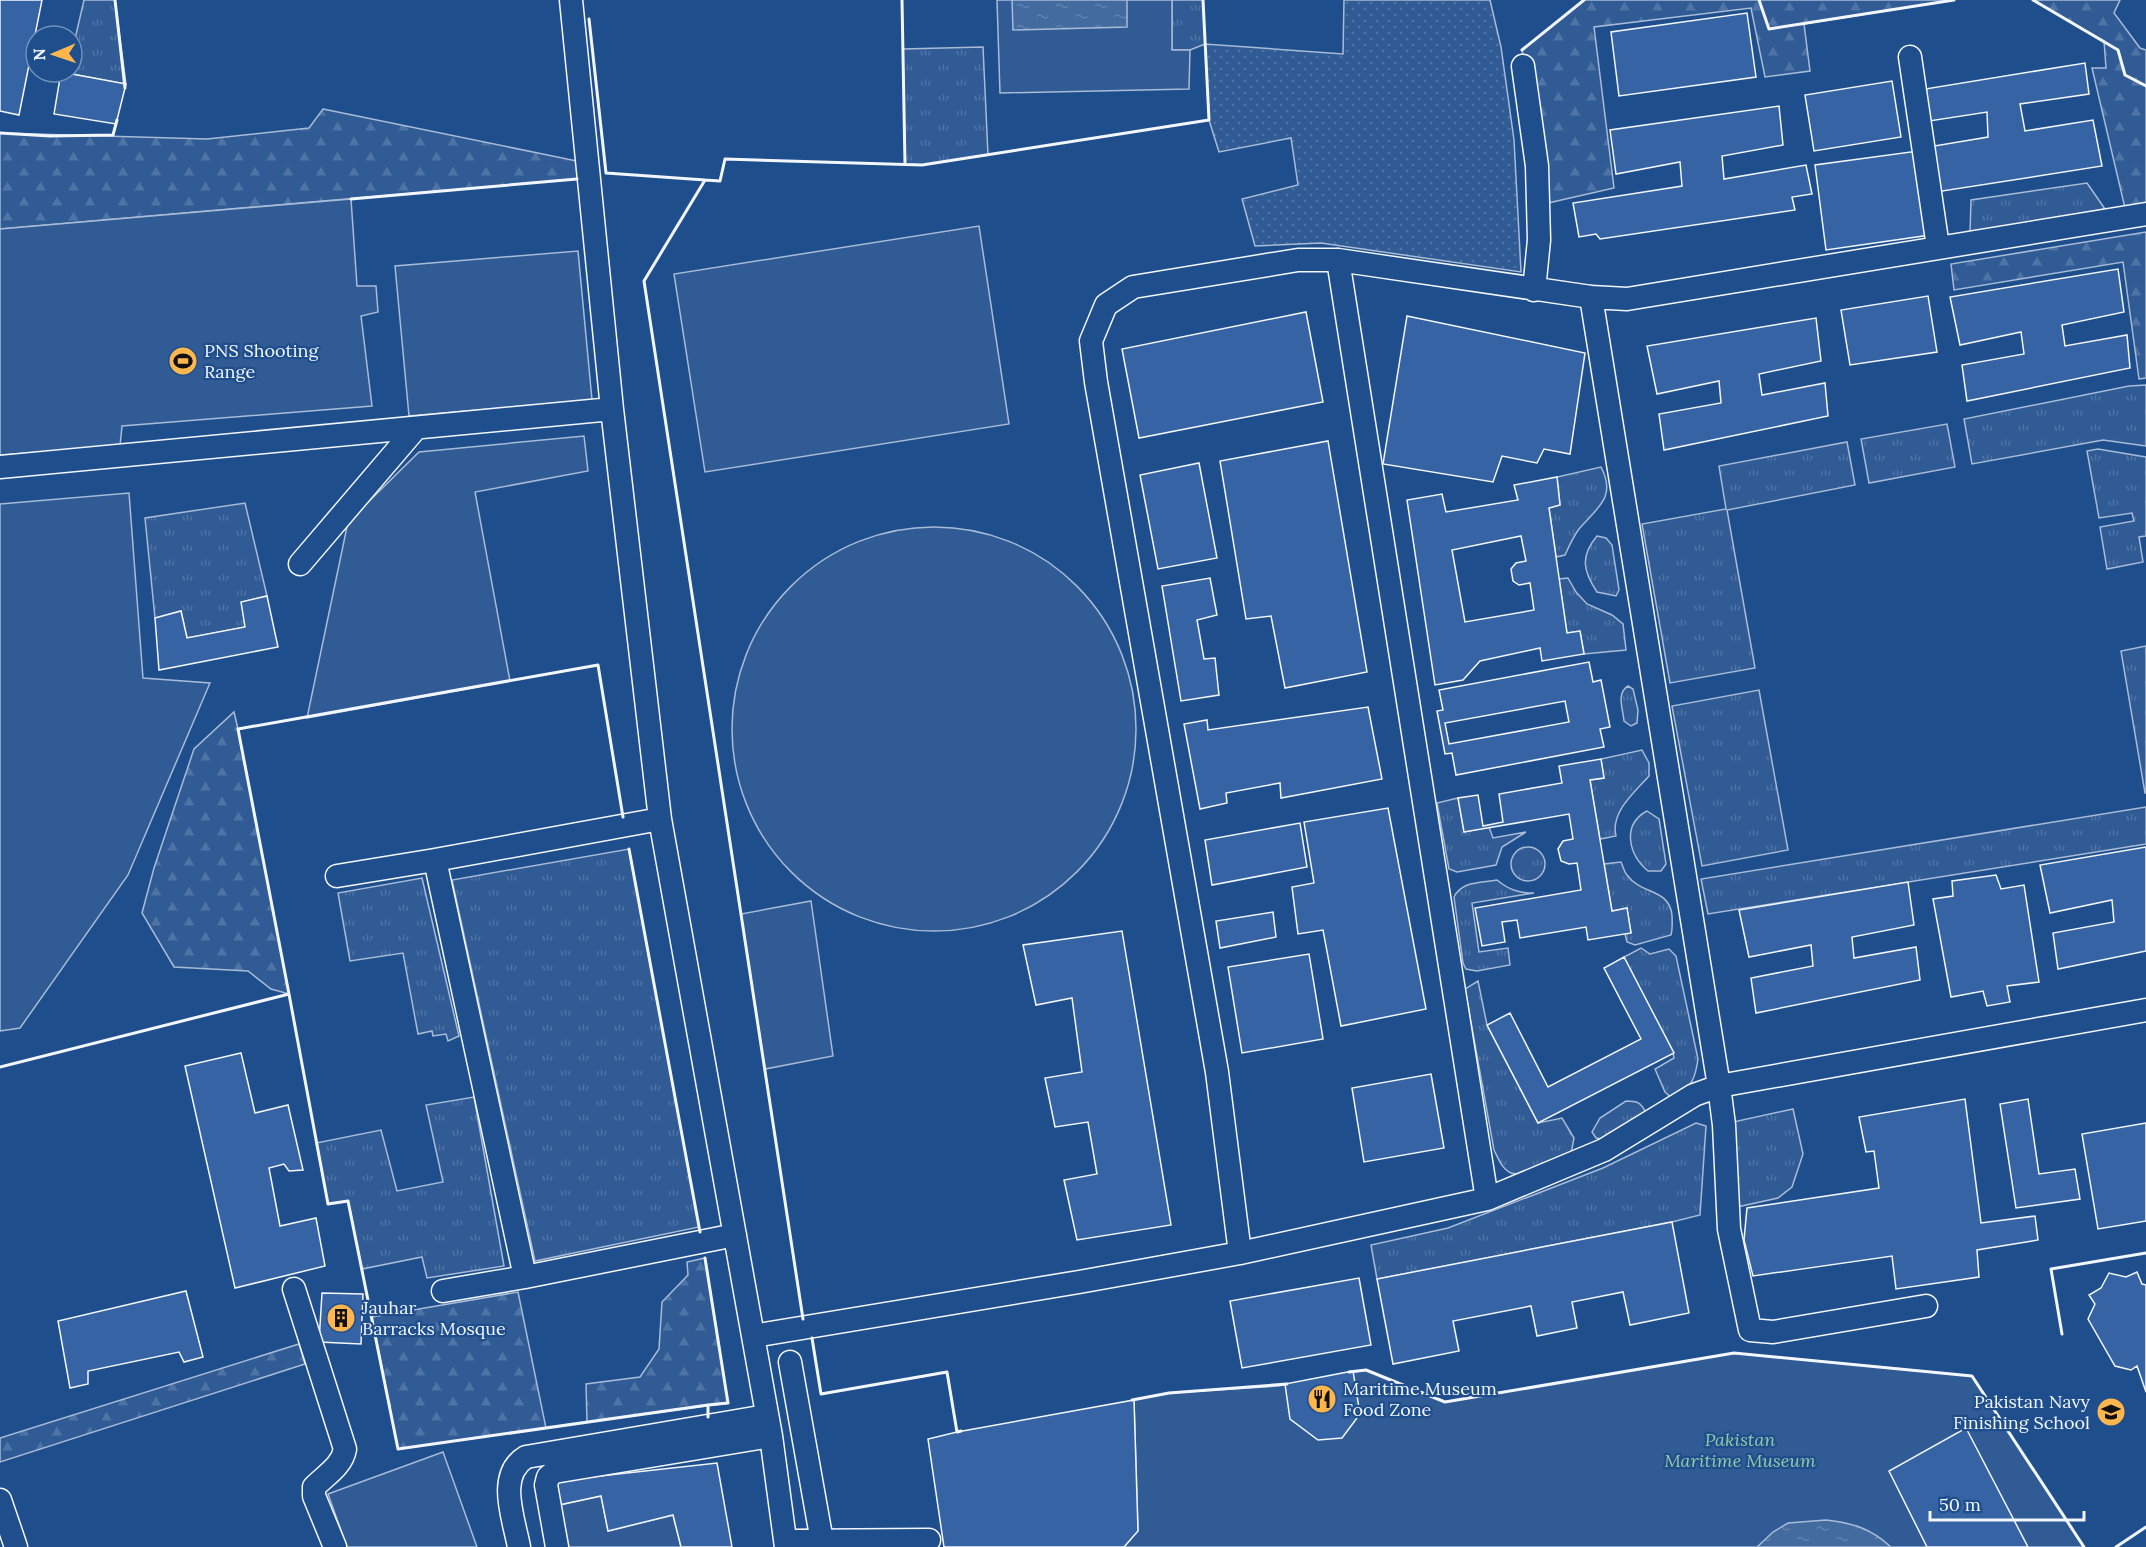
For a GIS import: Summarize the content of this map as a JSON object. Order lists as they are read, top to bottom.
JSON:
{
  "parks": ["Pakistan Maritime Museum"],
  "places": {
    "sports": ["PNS Shooting Range"],
    "building": ["Jauhar Barracks Mosque"],
    "restaurant": ["Maritime Museum Food Zone"],
    "school or university": ["Pakistan Navy Finishing School"]
  },
  "scale_bar": "50 m",
  "north": "left"
}
